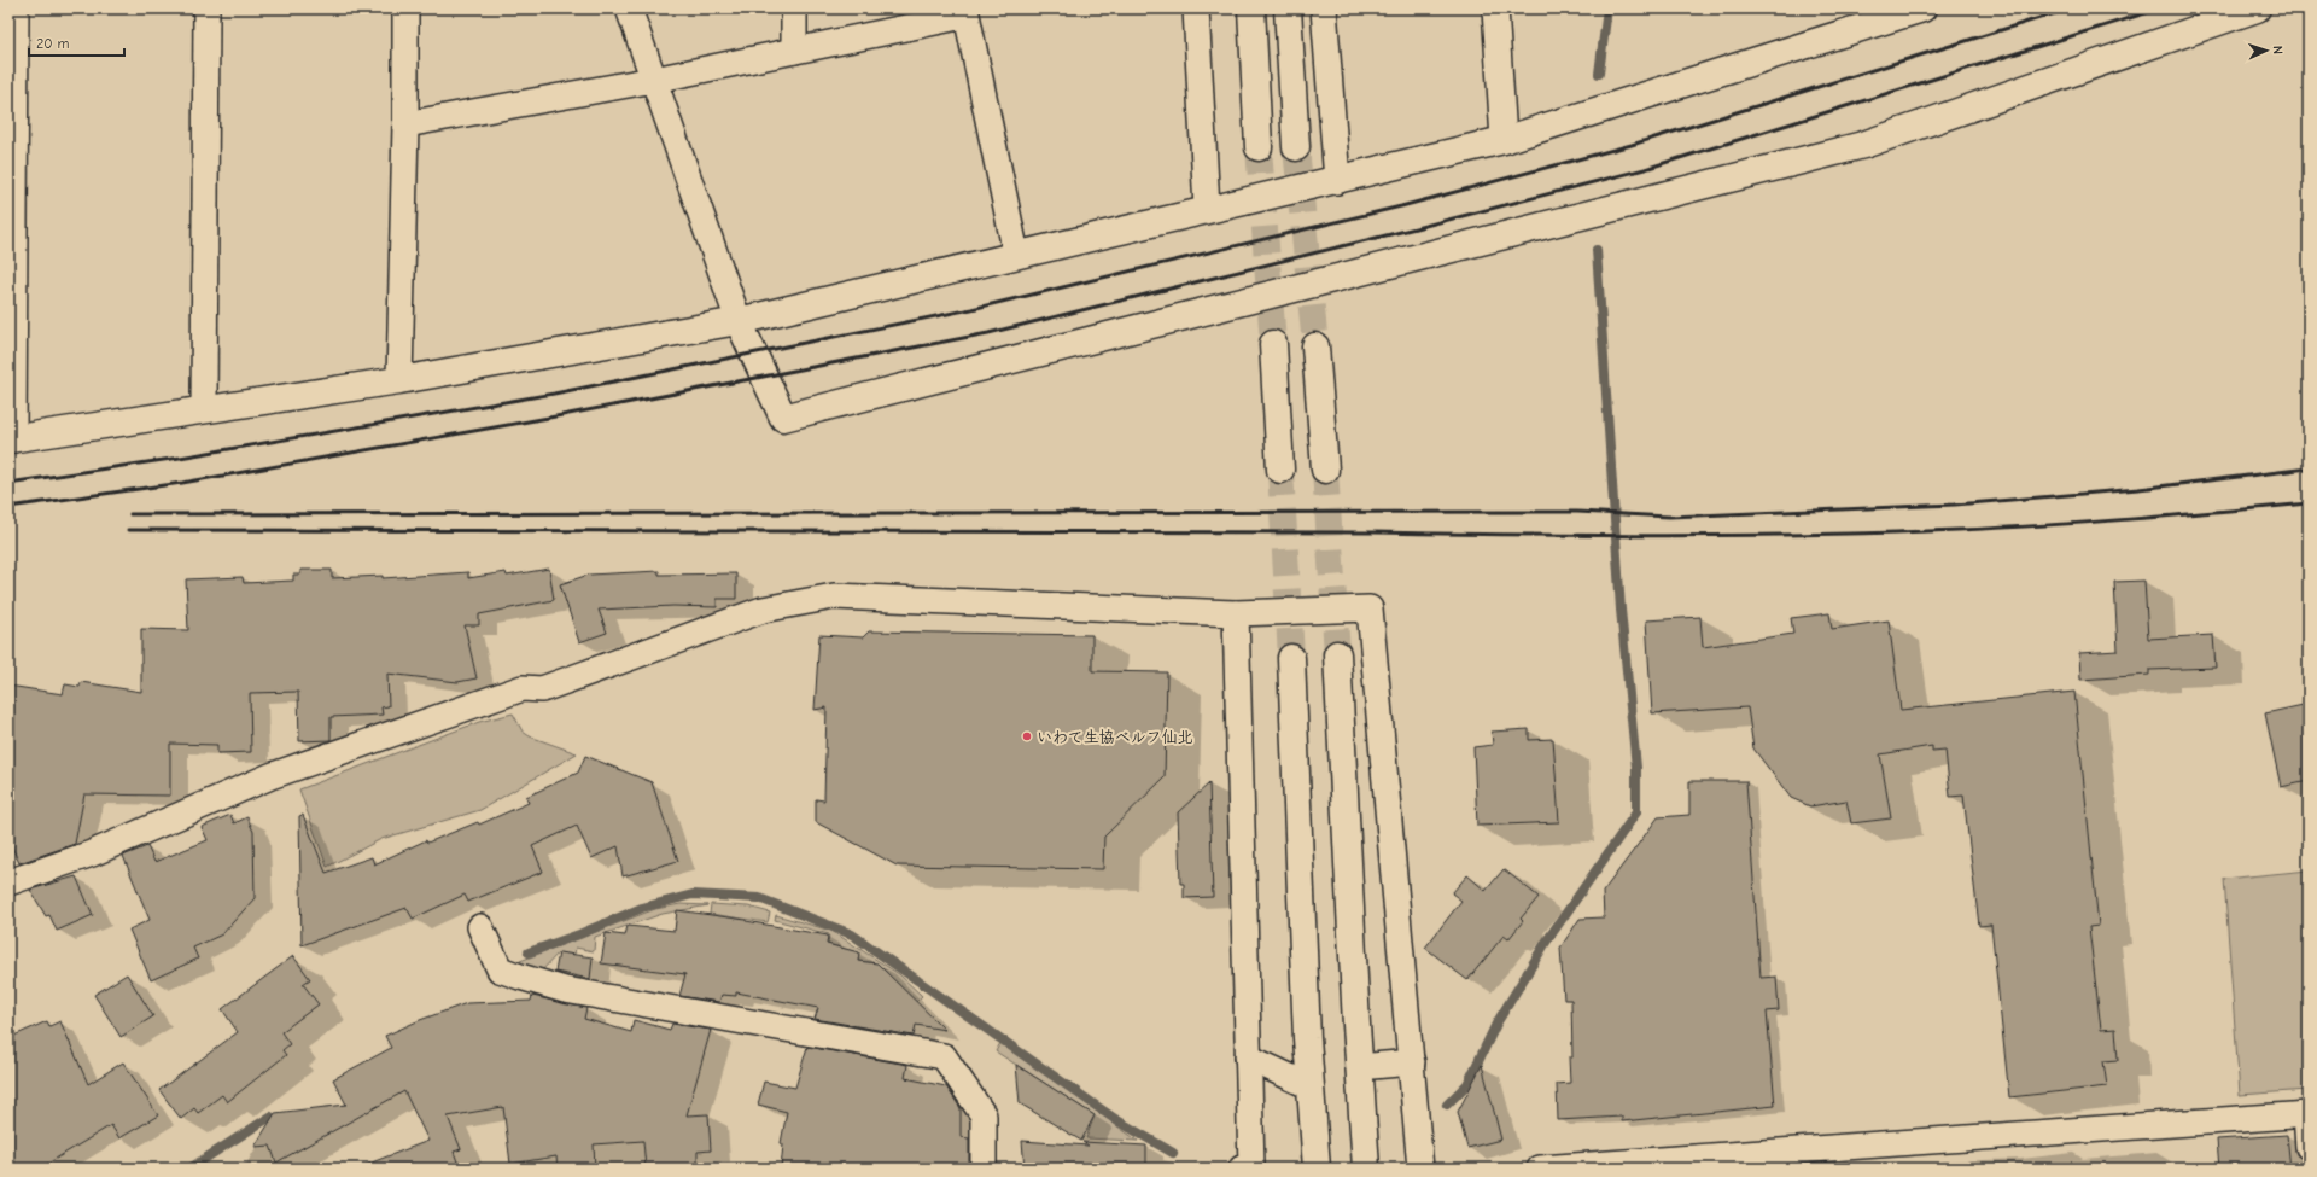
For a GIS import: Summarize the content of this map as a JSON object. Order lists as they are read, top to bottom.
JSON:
{
  "places": ["いわて生協ベルフ仙北"],
  "scale_bar": "20 m",
  "north": "right"
}
